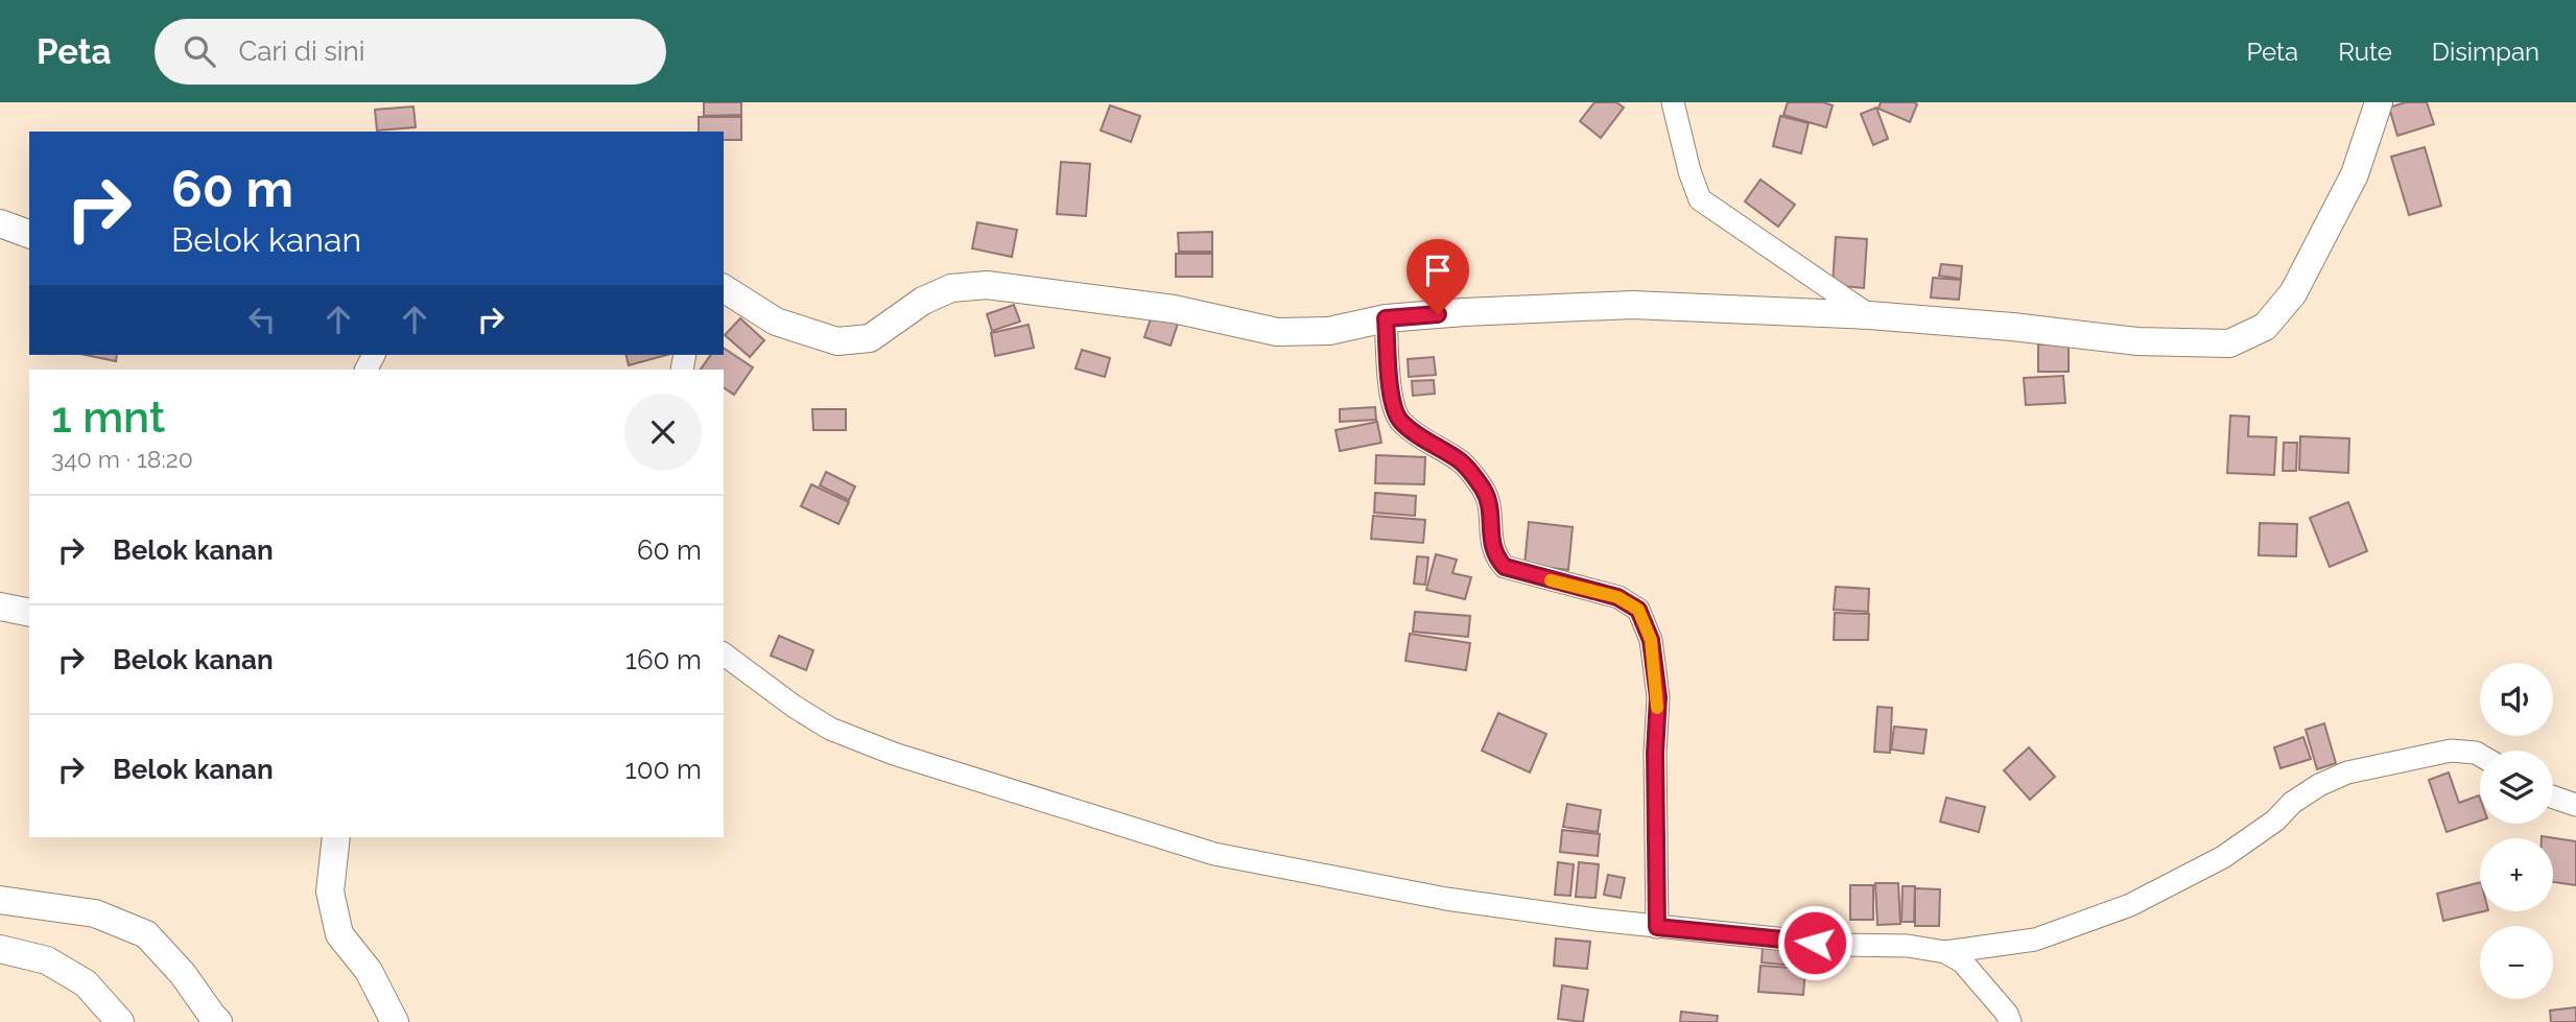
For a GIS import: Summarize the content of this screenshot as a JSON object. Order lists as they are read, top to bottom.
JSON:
{
  "page": {
    "header": "Peta",
    "search": "Cari di sini",
    "nav": ["Peta", "Rute", "Disimpan"],
    "turn": ["60 m", "Belok kanan"],
    "heading": ["1 mnt", "340 m · 18:20"],
    "list": [
      {
        "name": "Belok kanan",
        "value": "60 m"
      },
      {
        "name": "Belok kanan",
        "value": "160 m"
      },
      {
        "name": "Belok kanan",
        "value": "100 m"
      }
    ],
    "map_buttons": ["+", "−"]
  }
}
